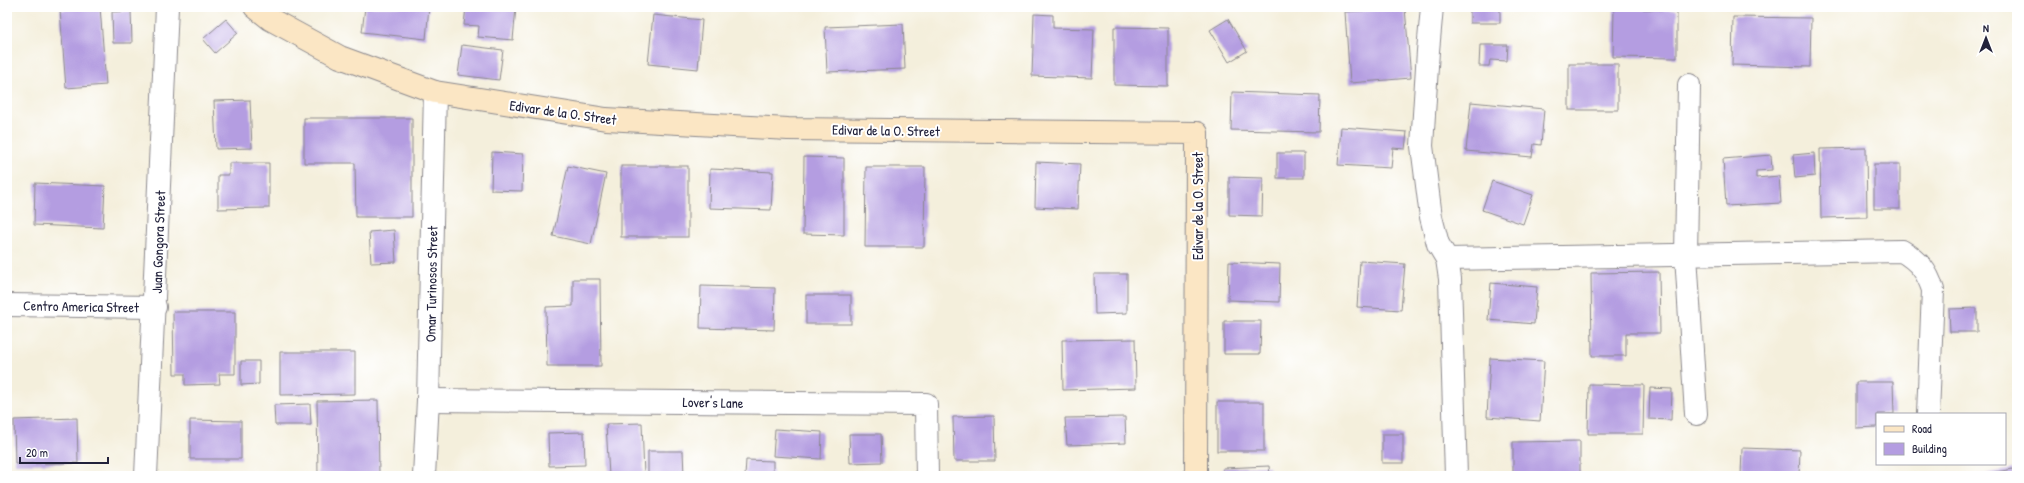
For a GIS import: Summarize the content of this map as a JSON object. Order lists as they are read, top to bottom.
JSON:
{
  "streets": {
    "street": [
      "Edivar de la O. Street",
      "Juan Gongora Street",
      "Omar Turinosos Street",
      "Centro America Street",
      "Lover's Lane"
    ]
  },
  "crossings": [
    ["Edivar de la O. Street", "Omar Turinosos Street"],
    ["Juan Gongora Street", "Centro America Street"],
    ["Omar Turinosos Street", "Lover's Lane"]
  ],
  "legend": ["Road", "Building"],
  "scale_bar": "20 m",
  "north": "top"
}
